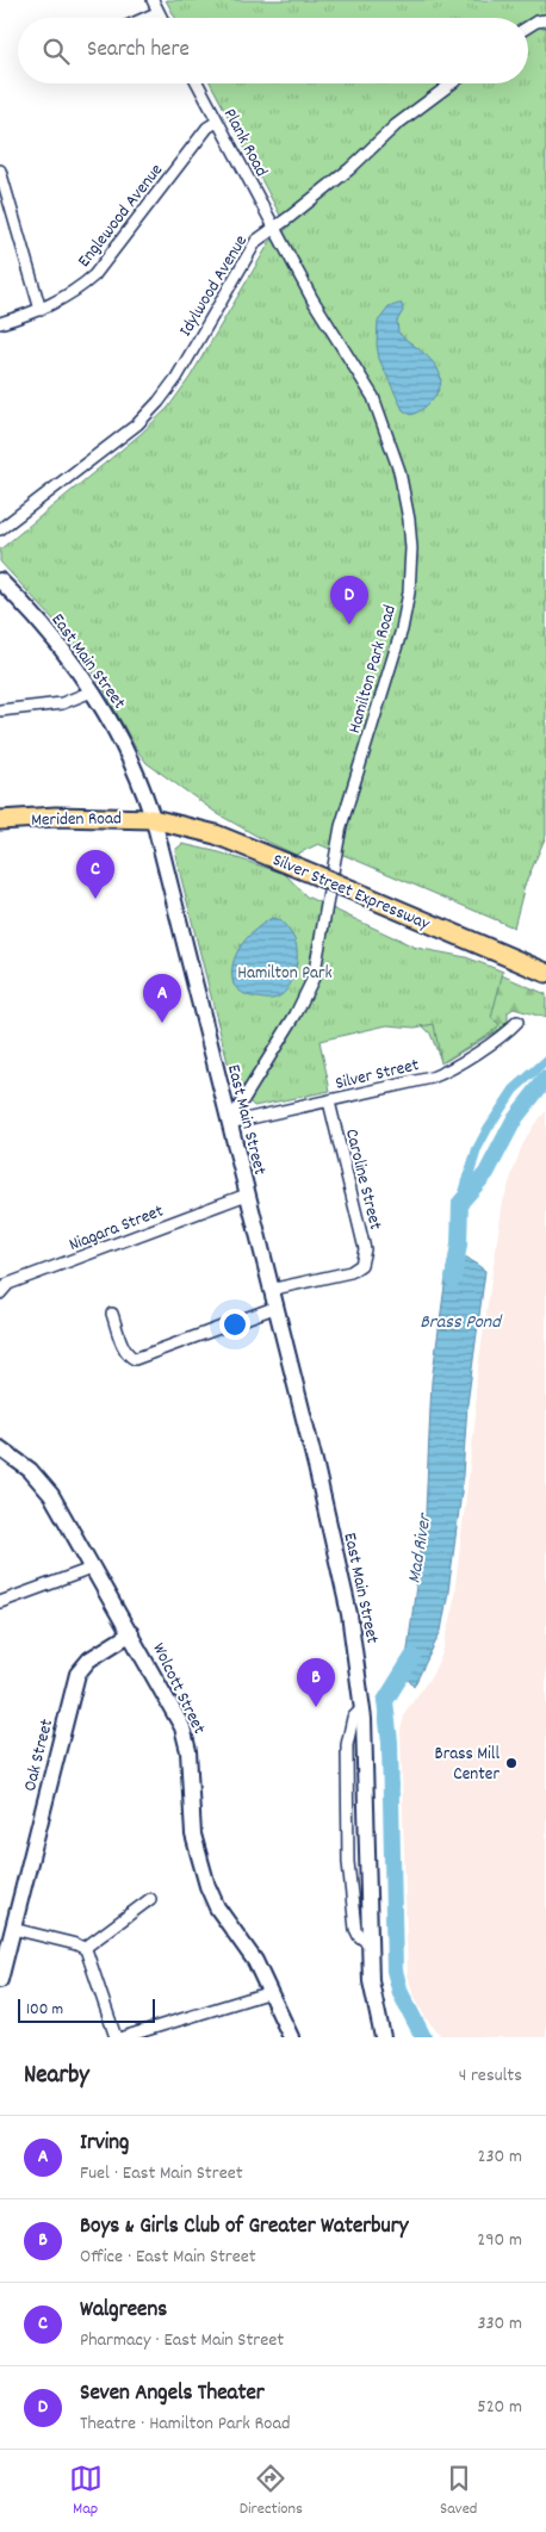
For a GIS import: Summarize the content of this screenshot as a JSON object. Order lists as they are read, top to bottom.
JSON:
{
  "streets": {
    "main road": [
      "East Main Street",
      "Meriden Road",
      "Silver Street Expressway",
      "Wolcott Street",
      "Oak Street"
    ],
    "street": [
      "Plank Road",
      "Englewood Avenue",
      "Idylwood Avenue",
      "Hamilton Park Road",
      "Silver Street",
      "Caroline Street",
      "Niagara Street"
    ]
  },
  "crossings": [
    ["Plank Road", "Englewood Avenue"],
    ["Plank Road", "Idylwood Avenue"],
    ["Plank Road", "Hamilton Park Road"],
    ["Idylwood Avenue", "Hamilton Park Road"],
    ["East Main Street", "Hamilton Park Road"],
    ["East Main Street", "Meriden Road"],
    ["East Main Street", "Silver Street Expressway"],
    ["East Main Street", "Silver Street"],
    ["East Main Street", "Caroline Street"],
    ["East Main Street", "Niagara Street"],
    ["Hamilton Park Road", "Silver Street"],
    ["Meriden Road", "Silver Street Expressway"],
    ["Silver Street", "Caroline Street"],
    ["Wolcott Street", "Oak Street"]
  ],
  "water": ["Brass Pond", "Mad River"],
  "parks": ["Hamilton Park"],
  "places": ["Brass Mill Center"],
  "scale_bar": "100 m",
  "page": {
    "search": "Search here",
    "pins": [
      "D",
      "C",
      "A",
      "B"
    ],
    "scale": "100 m",
    "heading": ["Nearby", "4 results"],
    "list": [
      {
        "mark": "A",
        "name": "Irving",
        "note": "Fuel · East Main Street",
        "value": "230 m"
      },
      {
        "mark": "B",
        "name": "Boys & Girls Club of Greater Waterbury",
        "note": "Office · East Main Street",
        "value": "290 m"
      },
      {
        "mark": "C",
        "name": "Walgreens",
        "note": "Pharmacy · East Main Street",
        "value": "330 m"
      },
      {
        "mark": "D",
        "name": "Seven Angels Theater",
        "note": "Theatre · Hamilton Park Road",
        "value": "520 m"
      }
    ],
    "nav": ["Map", "Directions", "Saved"]
  }
}
